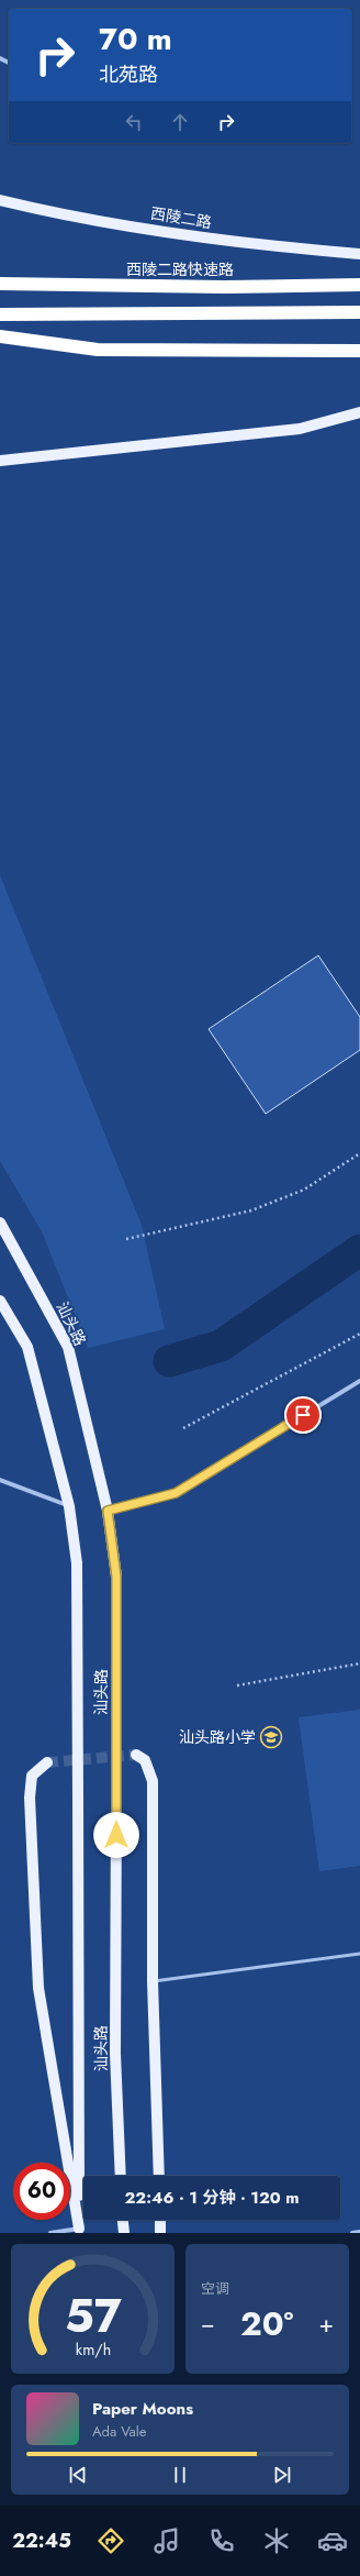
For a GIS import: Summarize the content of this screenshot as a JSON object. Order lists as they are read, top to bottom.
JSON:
{
  "streets": {
    "highway": ["西陵二路快速路"],
    "main road": ["西陵二路", "汕头路"]
  },
  "places": {
    "school or university": ["汕头路小学"]
  },
  "page": {
    "turn": ["70 m", "北苑路"],
    "limit": "60",
    "trip": "22:46 · 1 分钟 · 120 m",
    "tile": "空调",
    "heat": ["−", "20°", "+"],
    "song": ["Paper Moons", "Ada Vale"],
    "tabs": "22:45",
    "gauge": ["57", "km/h"]
  }
}
